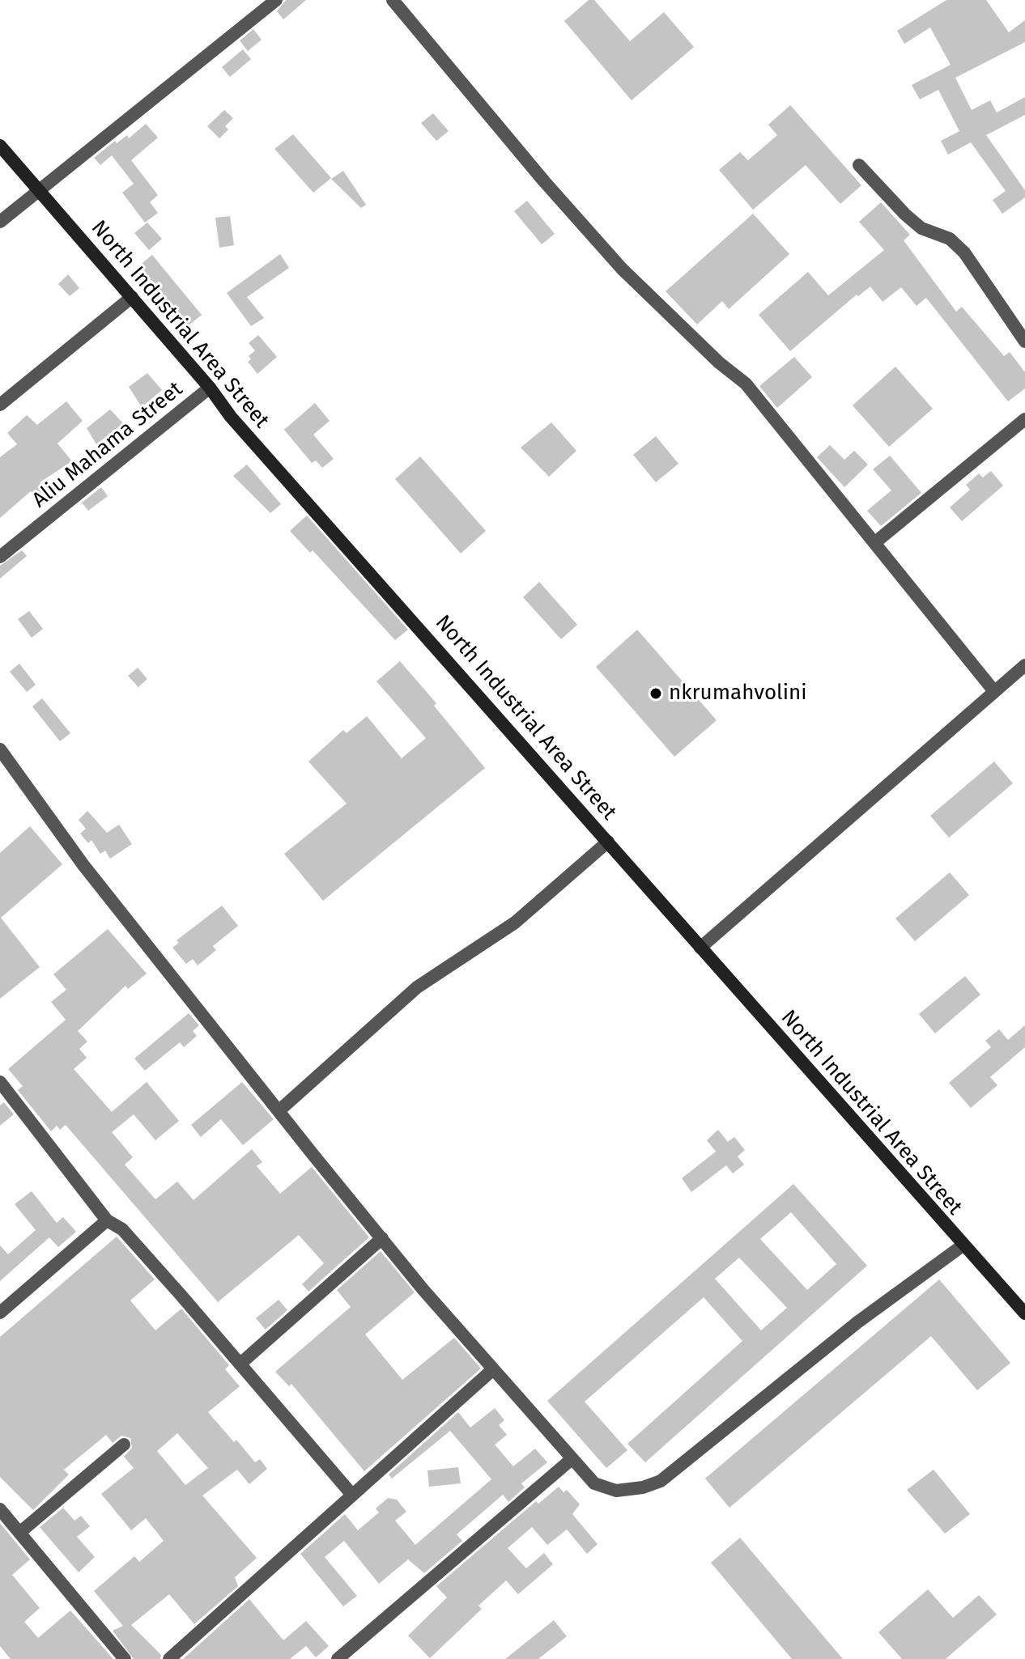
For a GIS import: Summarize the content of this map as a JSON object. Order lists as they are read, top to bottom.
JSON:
{
  "streets": {
    "main road": ["North Industrial Area Street"],
    "street": ["Aliu Mahama Street"]
  },
  "crossings": [
    ["North Industrial Area Street", "Aliu Mahama Street"]
  ],
  "places": ["nkrumahvolini"]
}
